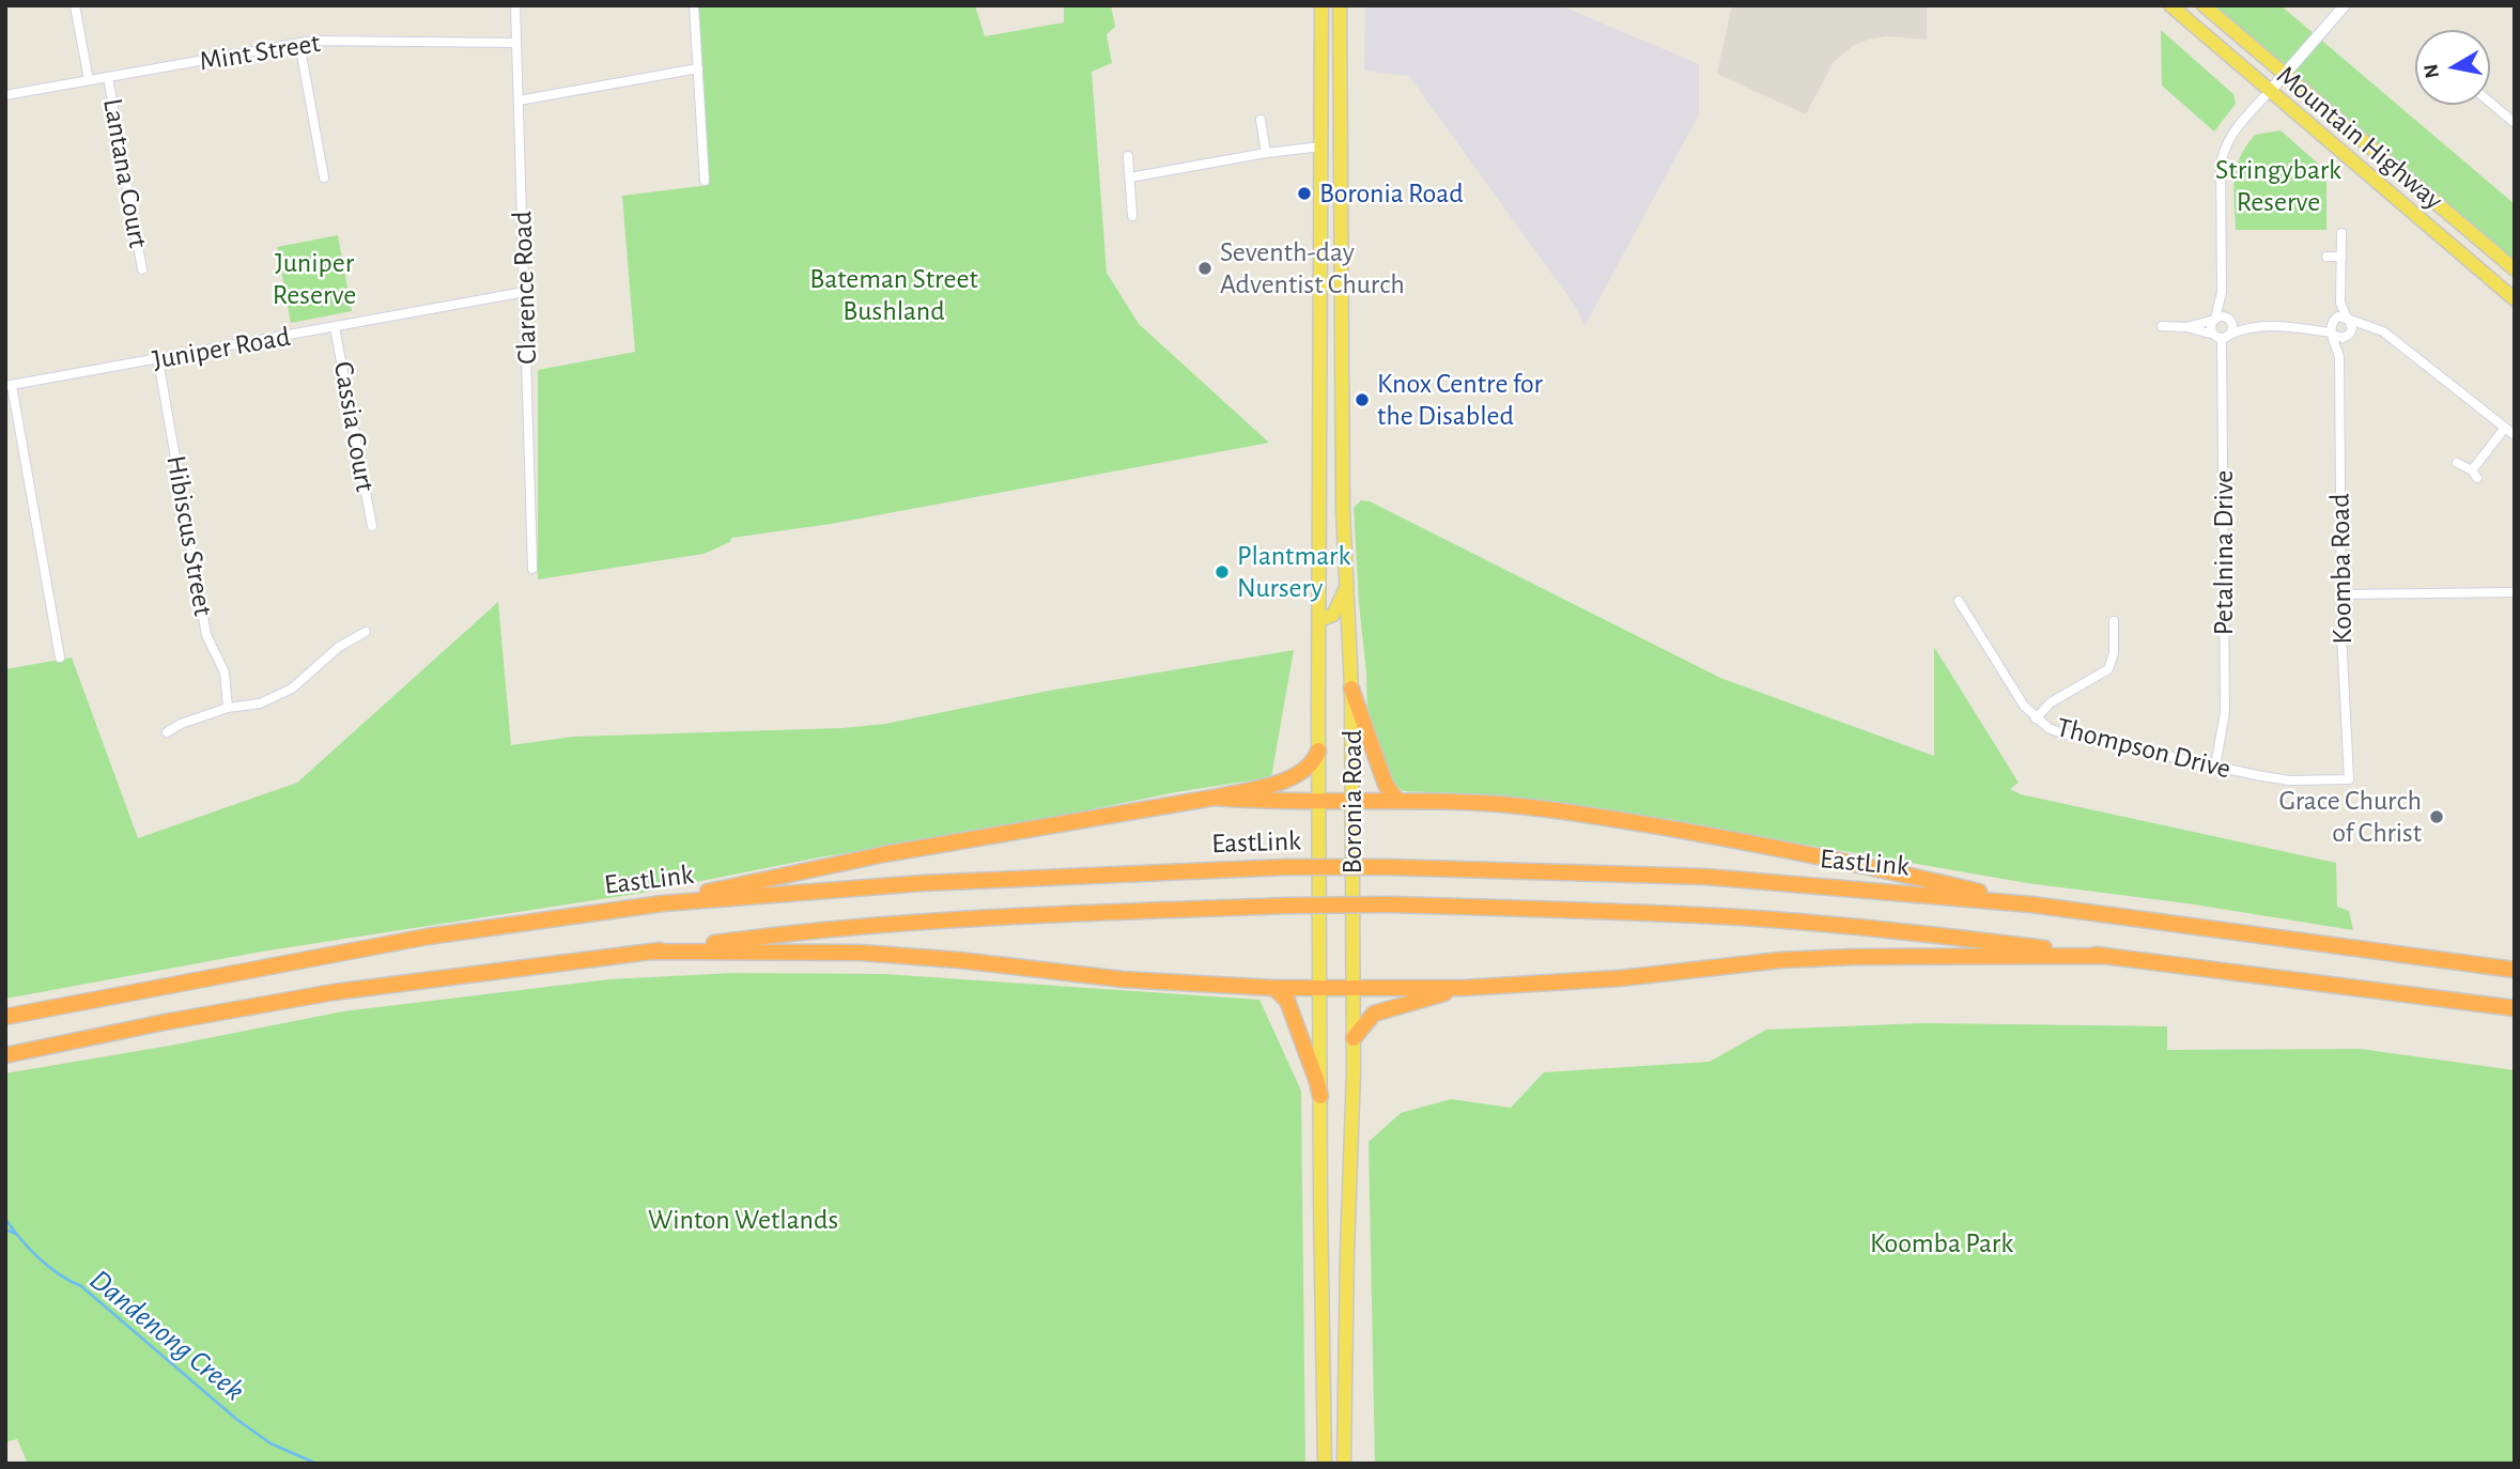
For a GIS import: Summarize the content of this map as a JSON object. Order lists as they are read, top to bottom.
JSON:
{
  "streets": {
    "highway": ["EastLink"],
    "main road": ["Mountain Highway", "Boronia Road"],
    "street": [
      "Mint Street",
      "Lantana Court",
      "Clarence Road",
      "Juniper Road",
      "Cassia Court",
      "Hibiscus Street",
      "Petalnina Drive",
      "Koomba Road",
      "Thompson Drive"
    ]
  },
  "crossings": [
    ["Mint Street", "Lantana Court"],
    ["Mint Street", "Clarence Road"],
    ["Clarence Road", "Juniper Road"],
    ["Juniper Road", "Cassia Court"],
    ["Juniper Road", "Hibiscus Street"],
    ["Petalnina Drive", "Thompson Drive"],
    ["Koomba Road", "Thompson Drive"]
  ],
  "water": ["Dandenong Creek"],
  "parks": [
    "Stringybark Reserve",
    "Juniper Reserve",
    "Bateman Street Bushland",
    "Winton Wetlands",
    "Koomba Park"
  ],
  "places": [
    "Boronia Road",
    "Seventh-day Adventist Church",
    "Knox Centre for the Disabled",
    "Plantmark Nursery",
    "Grace Church of Christ"
  ],
  "north": "left"
}
